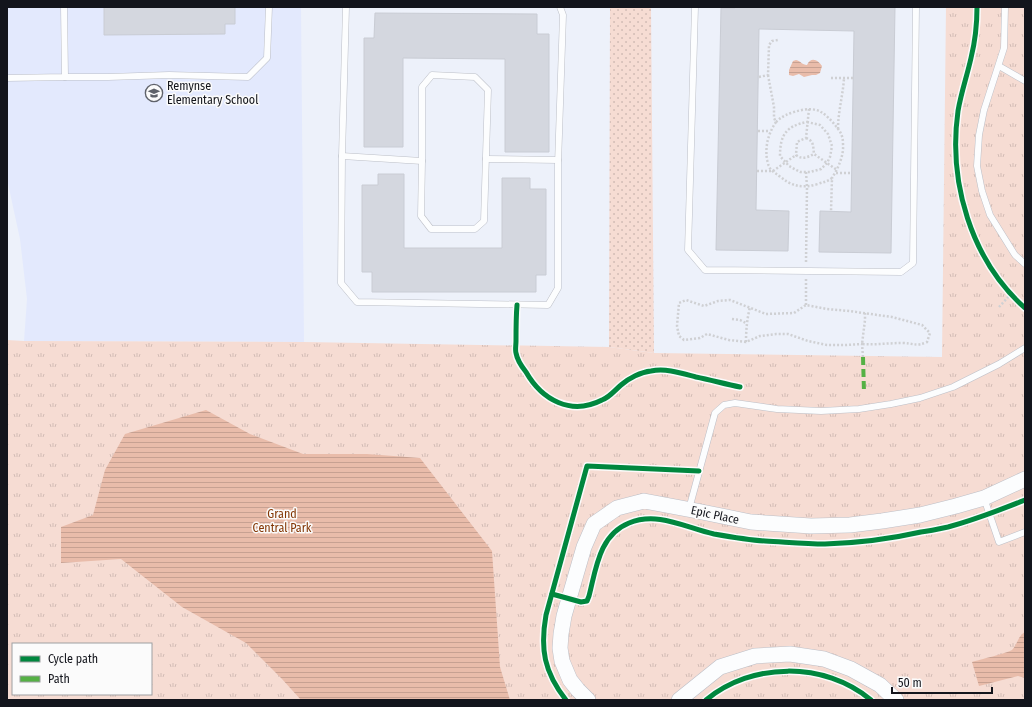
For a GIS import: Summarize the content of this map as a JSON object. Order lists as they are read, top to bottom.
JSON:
{
  "streets": {
    "street": ["Epic Place"]
  },
  "parks": ["Grand Central Park"],
  "places": {
    "school or university": ["Remynse Elementary School"]
  },
  "legend": ["Cycle path", "Path"],
  "scale_bar": "50 m"
}
